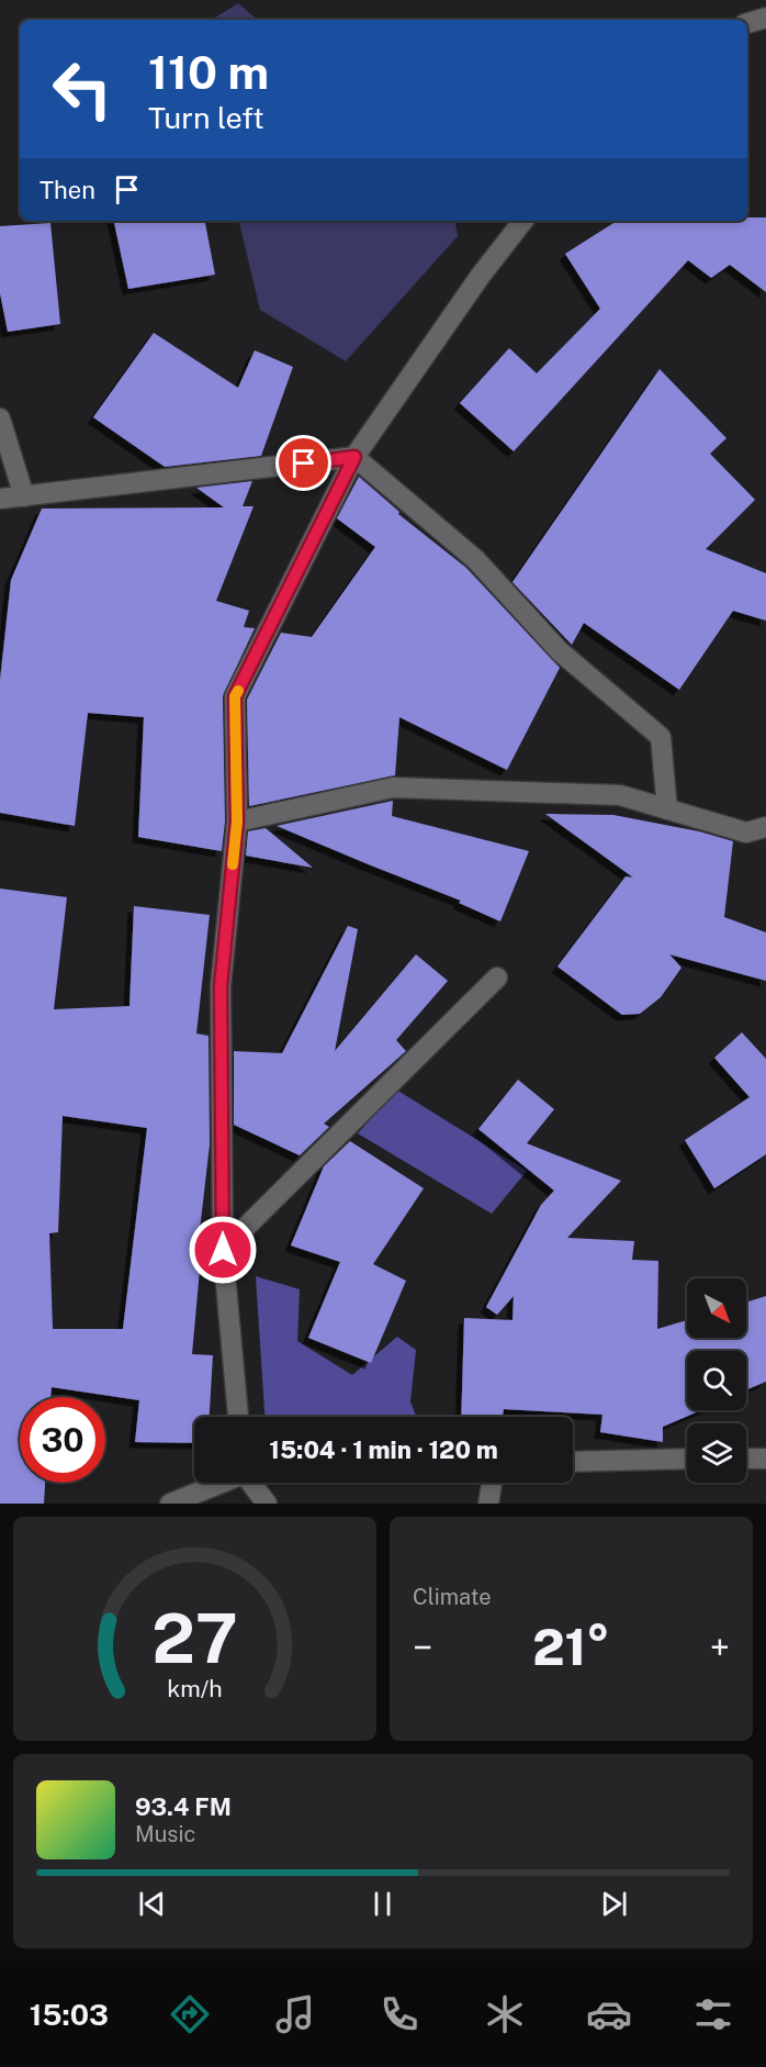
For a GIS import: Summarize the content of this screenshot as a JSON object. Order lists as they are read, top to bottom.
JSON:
{
  "north": "bottom right",
  "page": {
    "turn": ["110 m", "Turn left"],
    "then": "Then",
    "limit": "30",
    "trip": "15:04 · 1 min · 120 m",
    "tile": "Climate",
    "heat": ["−", "21°", "+"],
    "song": ["93.4 FM", "Music"],
    "tabs": "15:03",
    "gauge": ["27", "km/h"]
  }
}
